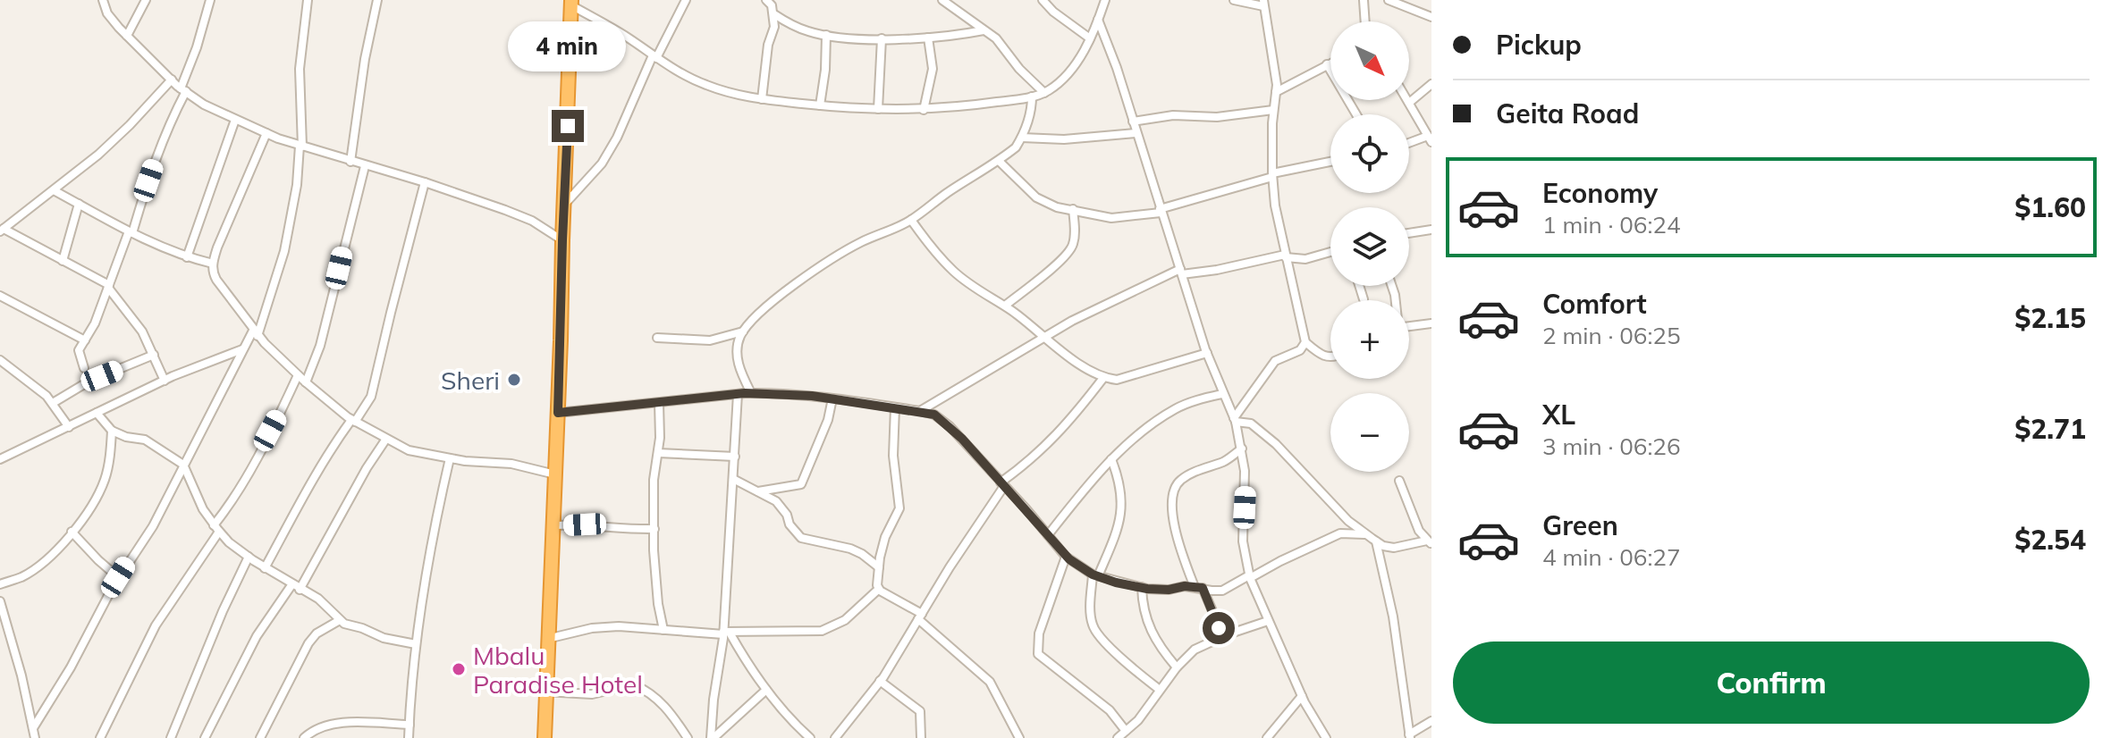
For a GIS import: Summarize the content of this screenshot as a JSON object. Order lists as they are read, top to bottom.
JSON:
{
  "places": ["Sheri", "Mbalu Paradise Hotel"],
  "north": "bottom right",
  "page": {
    "banner": ["Pickup", "Geita Road"],
    "map_buttons": ["+", "−"],
    "bubble": "4 min",
    "list": [
      {
        "name": "Economy",
        "note": "1 min · 06:24",
        "value": "$1.60"
      },
      {
        "name": "Comfort",
        "note": "2 min · 06:25",
        "value": "$2.15"
      },
      {
        "name": "XL",
        "note": "3 min · 06:26",
        "value": "$2.71"
      },
      {
        "name": "Green",
        "note": "4 min · 06:27",
        "value": "$2.54"
      }
    ],
    "buttons": "Confirm"
  }
}
